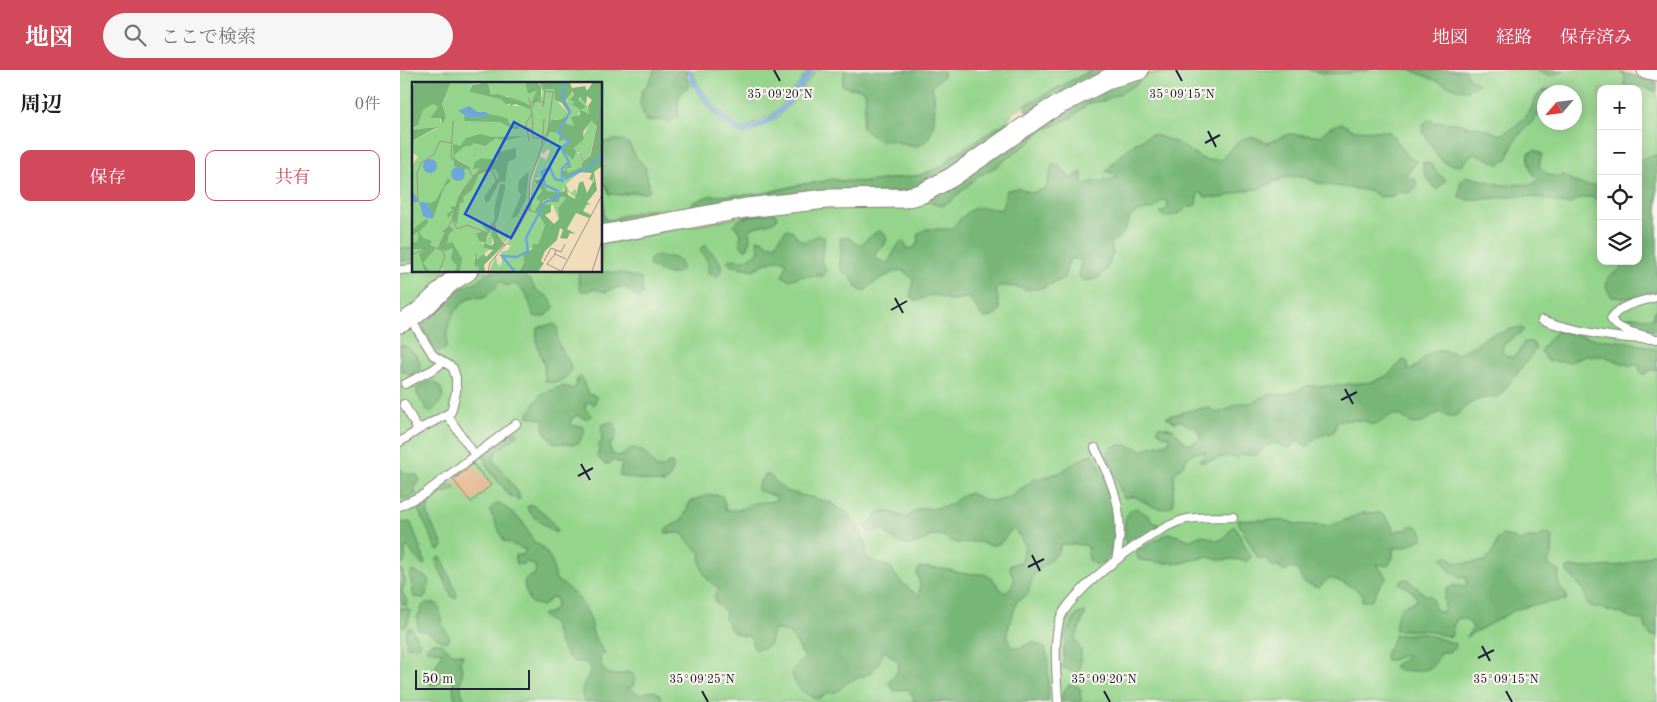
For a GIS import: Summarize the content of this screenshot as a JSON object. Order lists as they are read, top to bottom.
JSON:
{
  "scale_bar": "50 m",
  "north": "bottom left",
  "page": {
    "header": "地図",
    "search": "ここで検索",
    "nav": ["地図", "経路", "保存済み"],
    "heading": ["周辺", "0件"],
    "map_buttons": ["+", "−"],
    "buttons": ["保存", "共有"],
    "scale": "50 m"
  },
  "coordinates": ["35°09'20\"N", "35°09'15\"N", "35°09'25\"N"]
}
